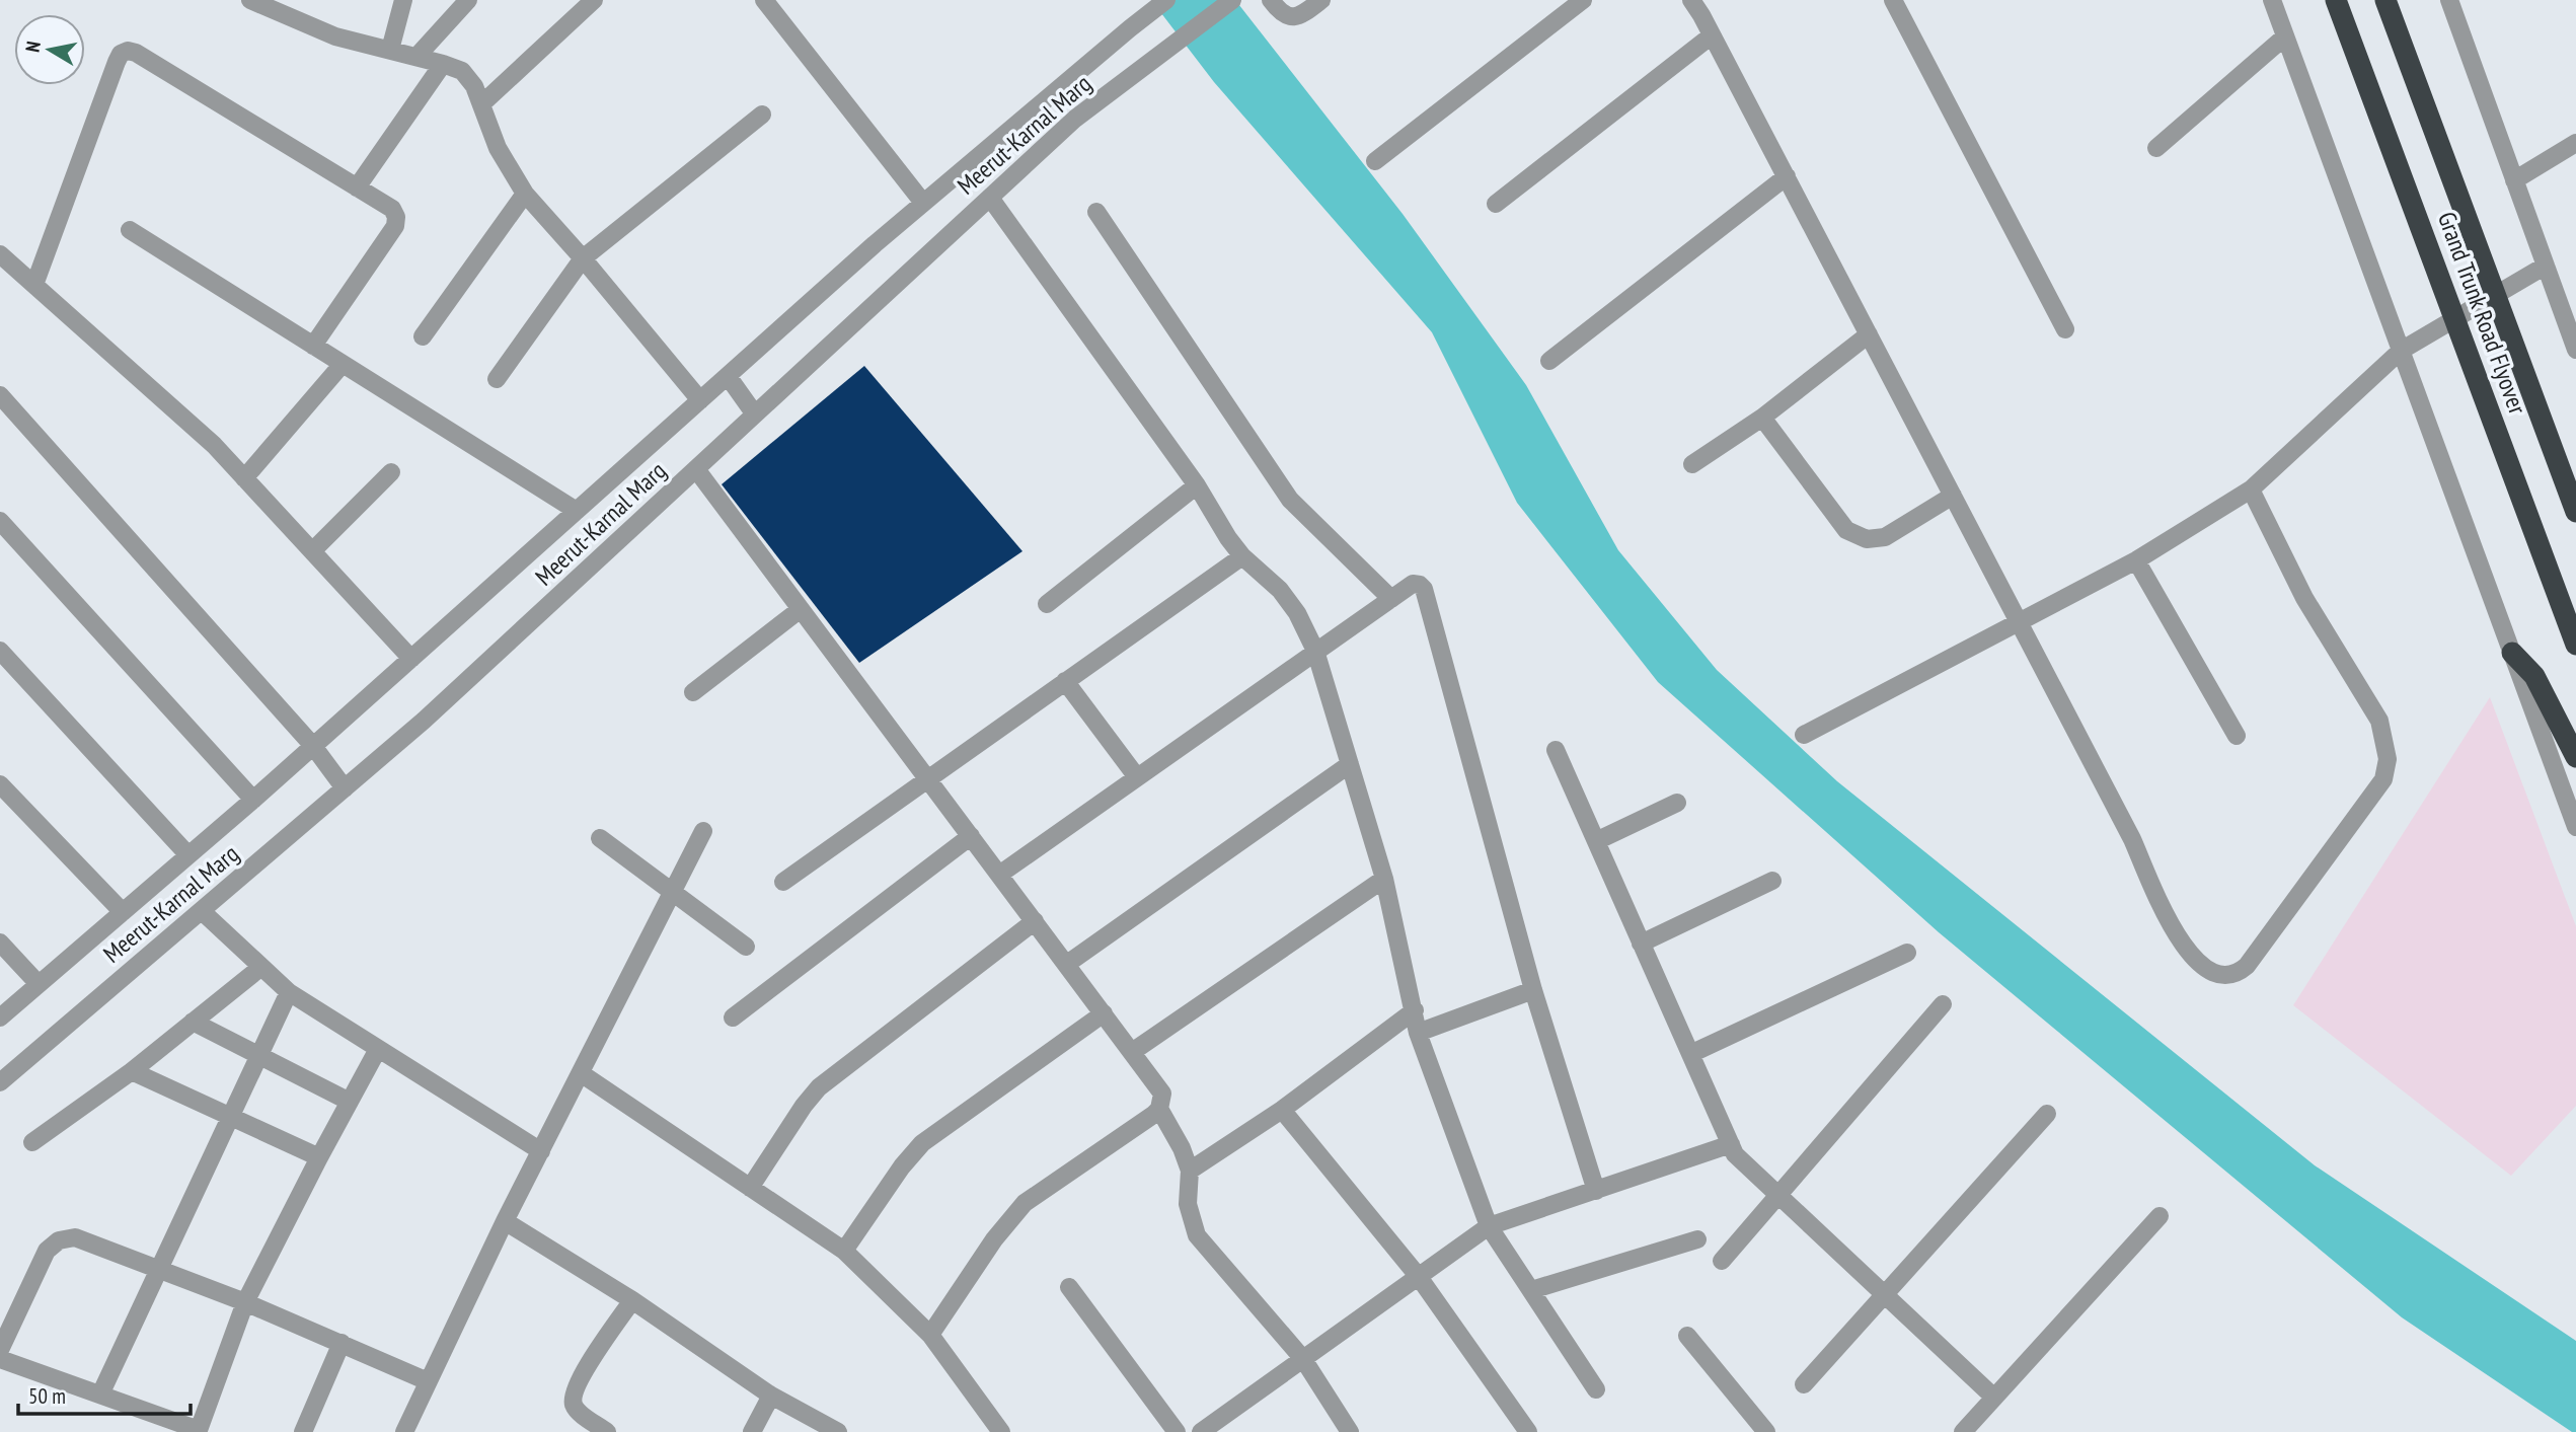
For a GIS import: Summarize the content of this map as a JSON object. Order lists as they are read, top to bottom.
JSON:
{
  "streets": {
    "highway": ["Grand Trunk Road Flyover"],
    "street": ["Meerut-Karnal Marg"]
  },
  "scale_bar": "50 m",
  "north": "left"
}
